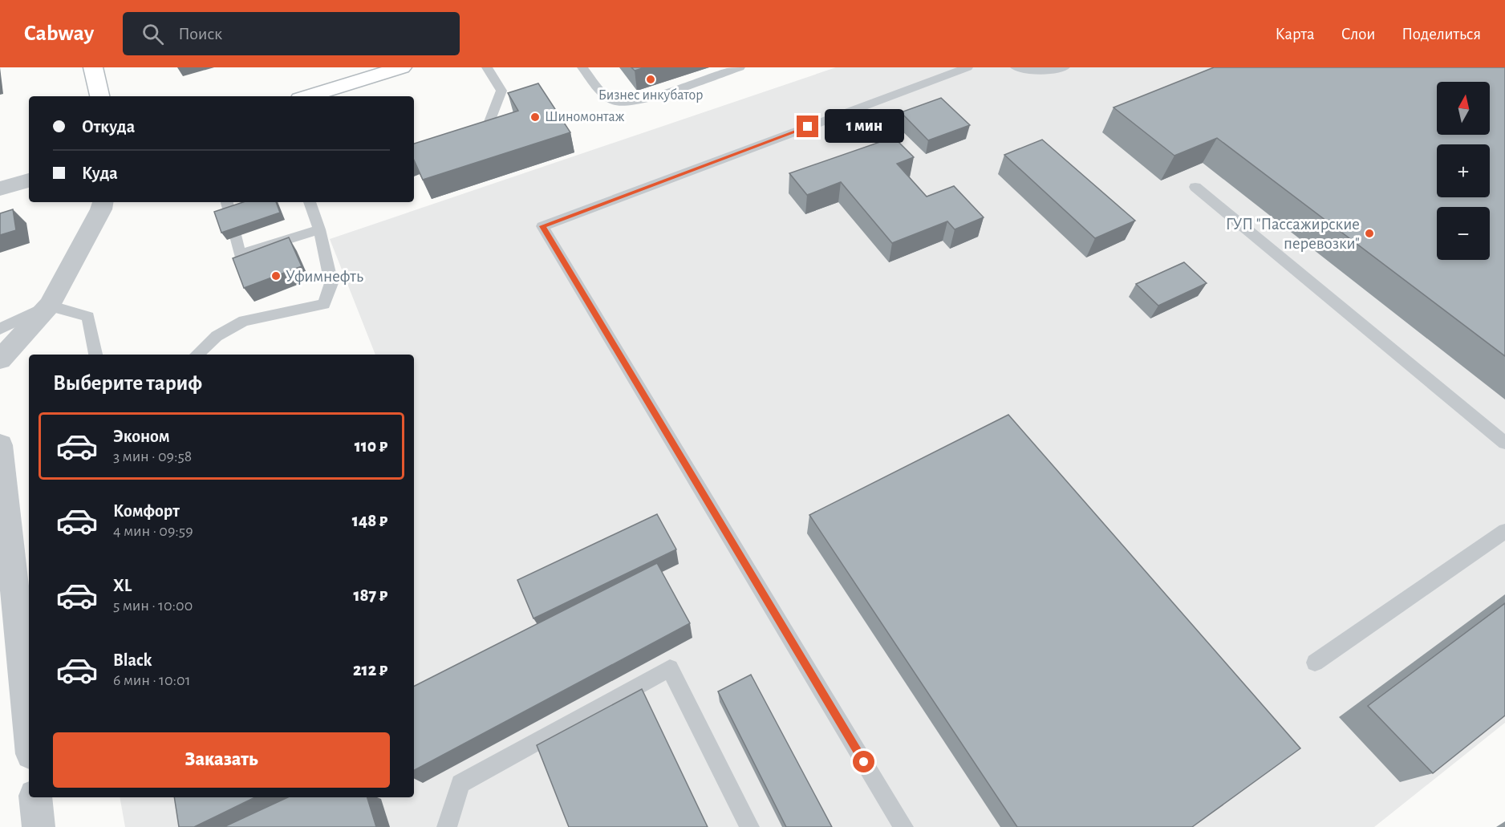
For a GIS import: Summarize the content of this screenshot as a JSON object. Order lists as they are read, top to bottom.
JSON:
{
  "places": [
    "Бизнес инкубатор",
    "Шиномонтаж",
    "ГУП \"Пассажирские перевозки\"",
    "Уфимнефть"
  ],
  "north": "top",
  "page": {
    "header": "Cabway",
    "search": "Поиск",
    "nav": ["Карта", "Слои", "Поделиться"],
    "map_buttons": ["+", "−"],
    "banner": ["Откуда", "Куда"],
    "bubble": "1 мин",
    "heading": "Выберите тариф",
    "list": [
      {
        "name": "Эконом",
        "note": "3 мин · 09:58",
        "value": "110 ₽"
      },
      {
        "name": "Комфорт",
        "note": "4 мин · 09:59",
        "value": "148 ₽"
      },
      {
        "name": "XL",
        "note": "5 мин · 10:00",
        "value": "187 ₽"
      },
      {
        "name": "Black",
        "note": "6 мин · 10:01",
        "value": "212 ₽"
      }
    ],
    "buttons": "Заказать"
  }
}
